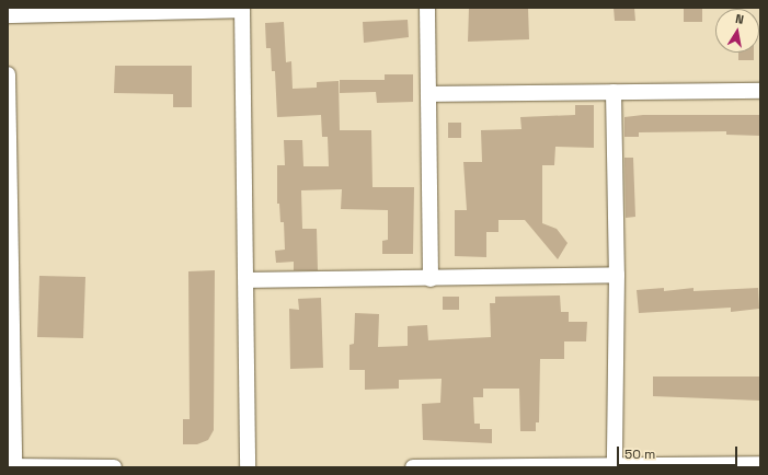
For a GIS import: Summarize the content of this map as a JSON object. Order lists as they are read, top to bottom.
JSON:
{
  "scale_bar": "50 m",
  "north": "top"
}
